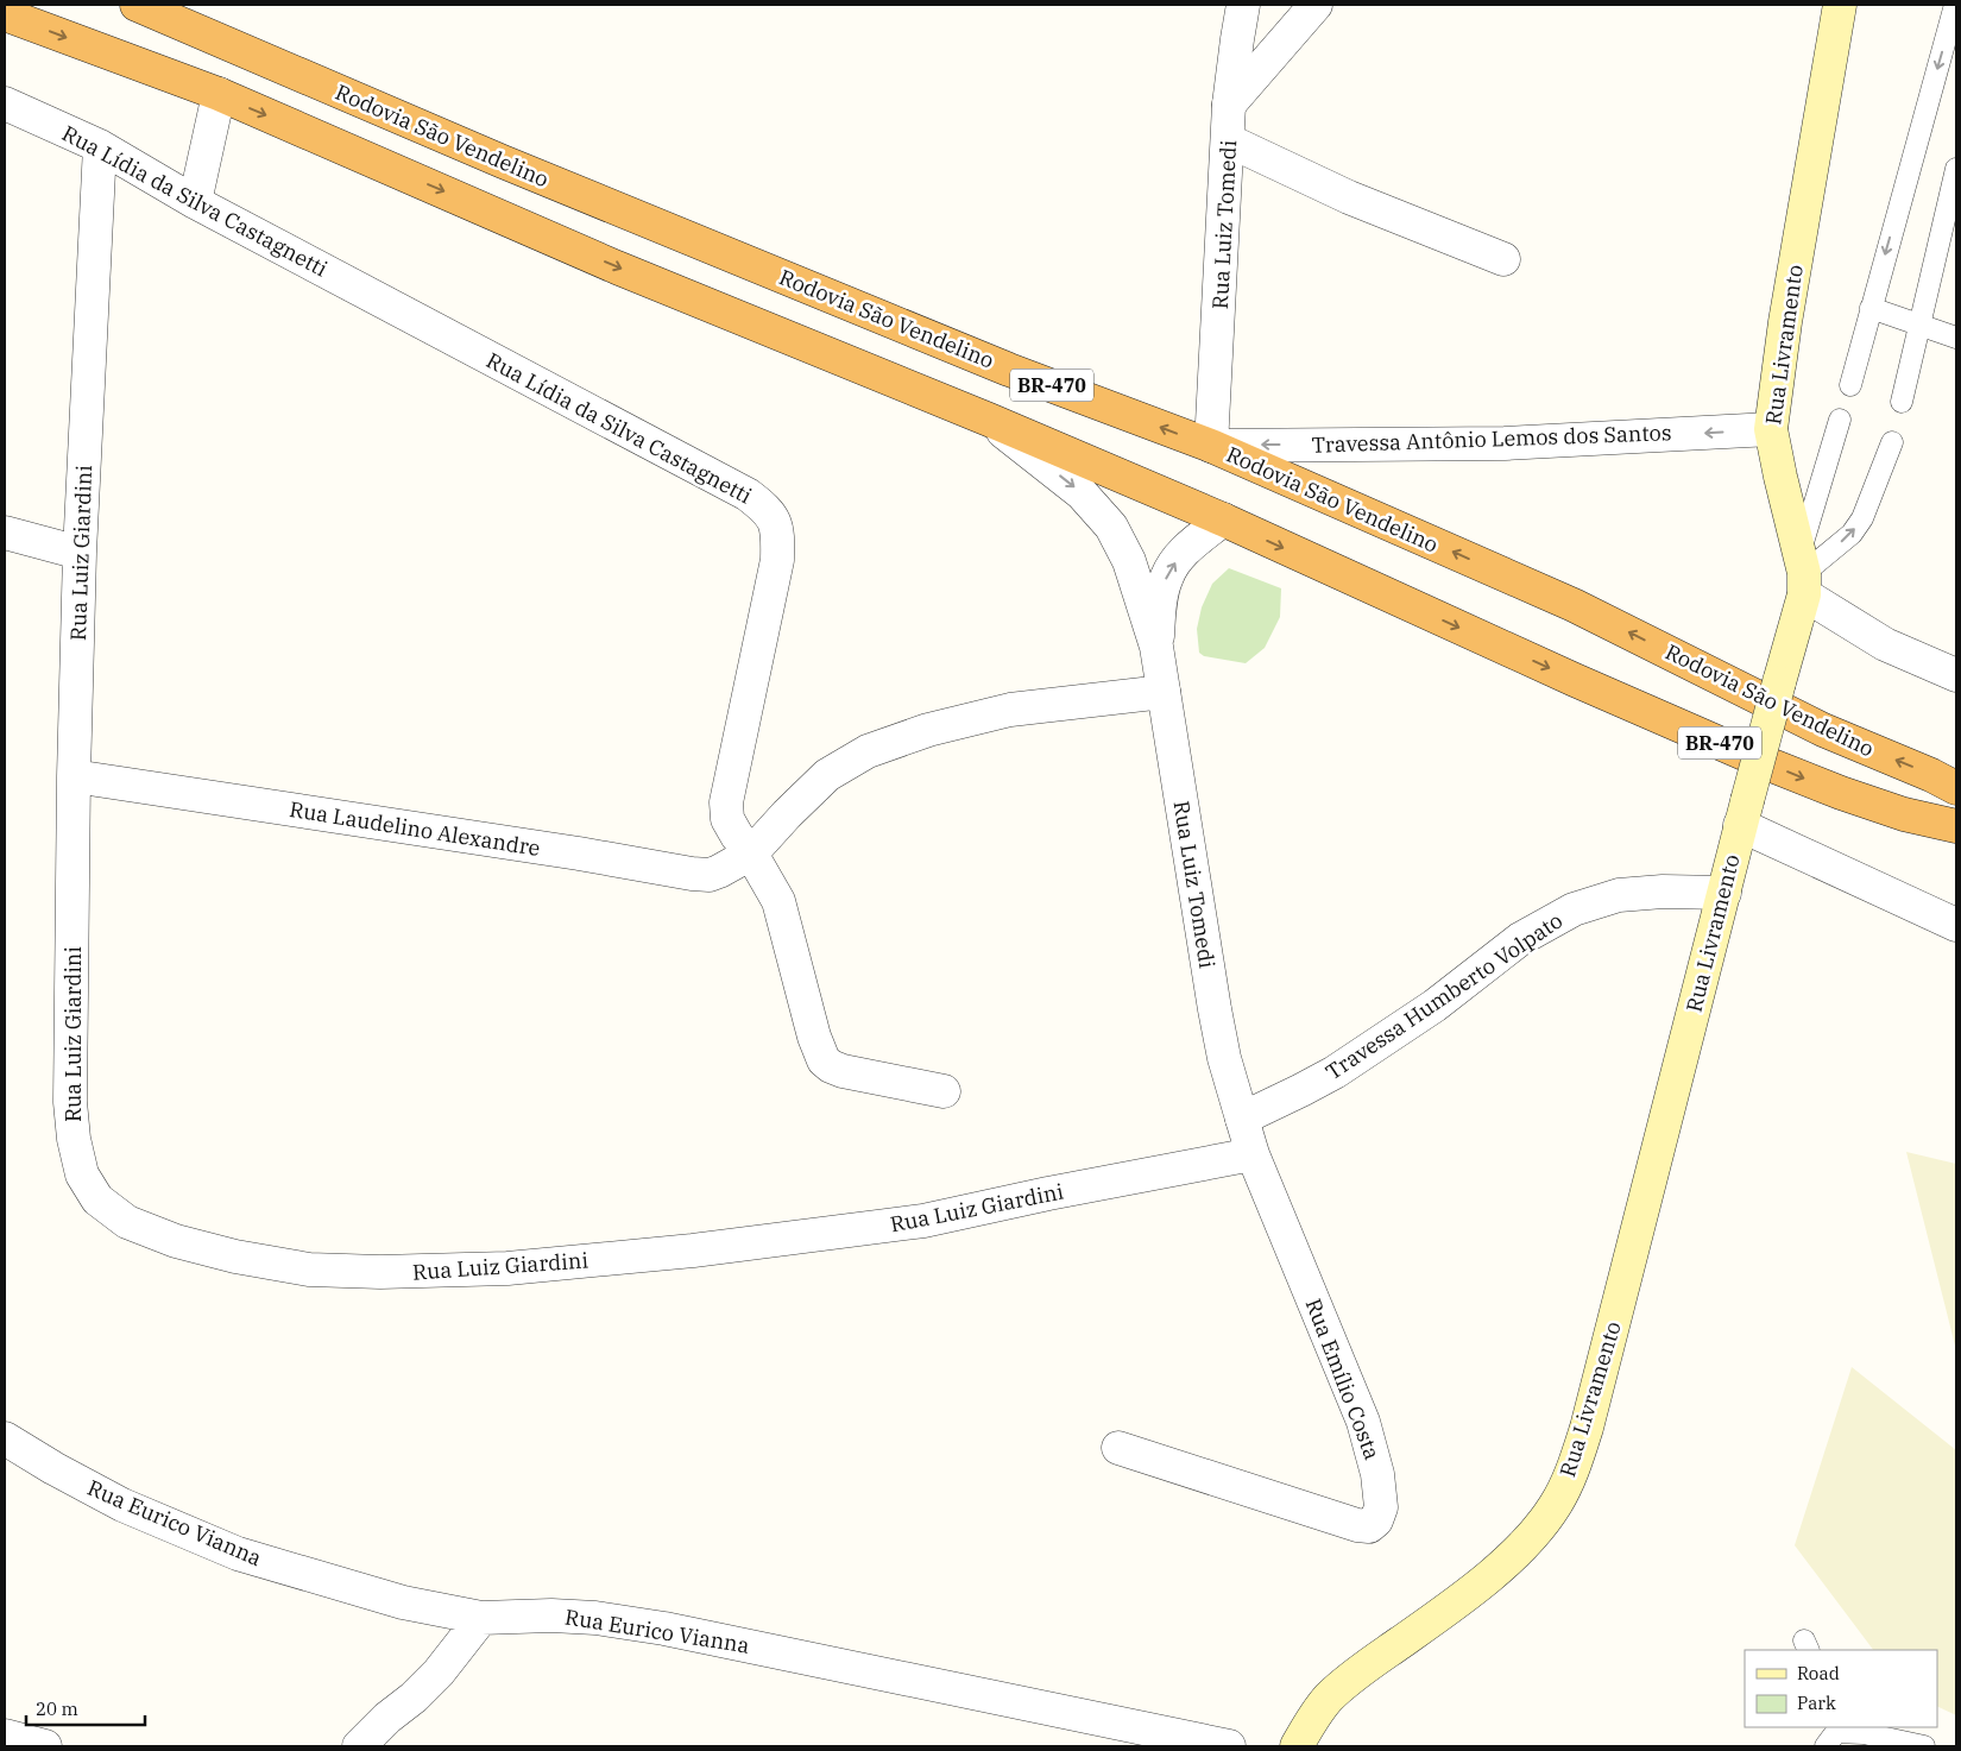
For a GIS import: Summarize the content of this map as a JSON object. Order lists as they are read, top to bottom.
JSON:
{
  "streets": {
    "highway": ["Rodovia São Vendelino", "BR-470"],
    "main road": ["Rua Livramento"],
    "street": [
      "Rua Lídia da Silva Castagnetti",
      "Rua Luiz Tomedi",
      "Travessa Antônio Lemos dos Santos",
      "Rua Luiz Giardini",
      "Rua Laudelino Alexandre",
      "Travessa Humberto Volpato",
      "Rua Emílio Costa",
      "Rua Eurico Vianna"
    ]
  },
  "crossings": [
    ["Rodovia São Vendelino", "Rua Luiz Tomedi"],
    ["Rodovia São Vendelino", "Travessa Antônio Lemos dos Santos"],
    ["Rua Lídia da Silva Castagnetti", "Rua Luiz Giardini"],
    ["Rua Lídia da Silva Castagnetti", "Rua Laudelino Alexandre"],
    ["Rua Luiz Tomedi", "Travessa Antônio Lemos dos Santos"],
    ["Rua Luiz Tomedi", "Rua Laudelino Alexandre"],
    ["Rua Luiz Tomedi", "Travessa Humberto Volpato"],
    ["Rua Livramento", "Travessa Antônio Lemos dos Santos"],
    ["Rua Livramento", "Travessa Humberto Volpato"],
    ["Rua Luiz Giardini", "Rua Laudelino Alexandre"],
    ["Rua Luiz Giardini", "Rua Emílio Costa"]
  ],
  "legend": ["Road", "Park"],
  "scale_bar": "20 m"
}
